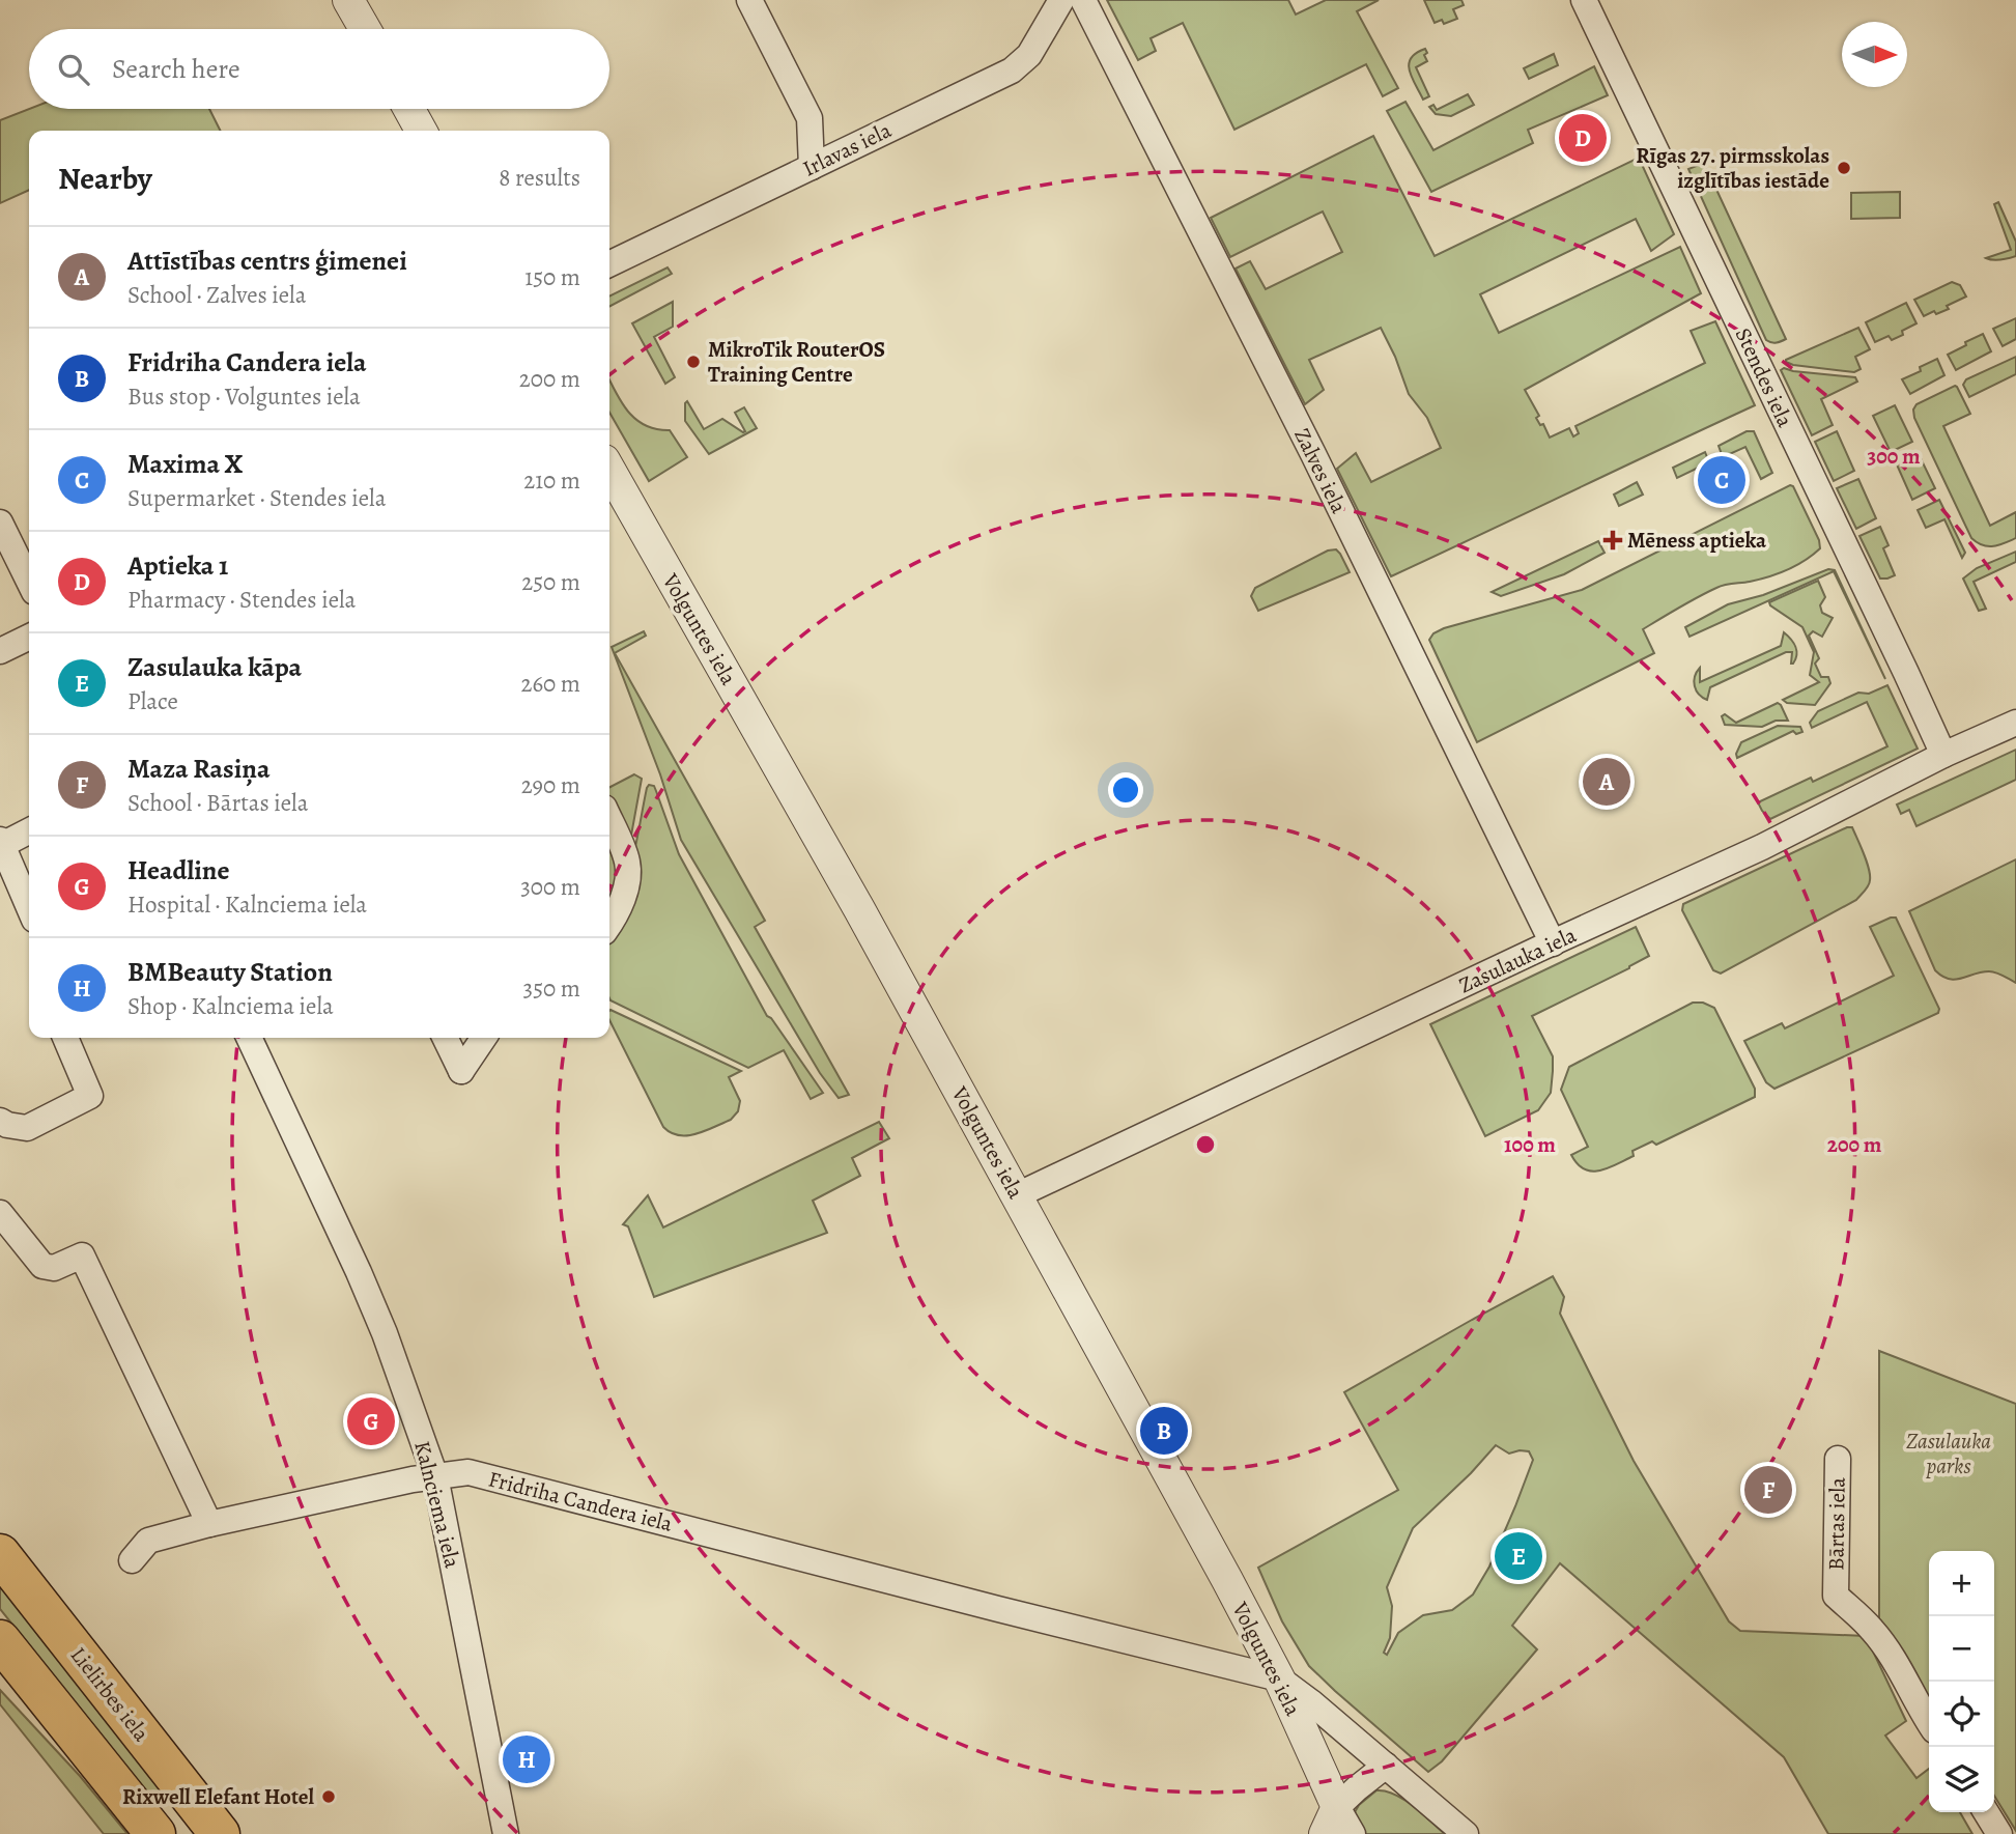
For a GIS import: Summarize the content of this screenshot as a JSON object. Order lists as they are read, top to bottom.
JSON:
{
  "streets": {
    "main road": ["Lielirbes iela"],
    "street": [
      "Irlavas iela",
      "Stendes iela",
      "Zalves iela",
      "Volguntes iela",
      "Zasulauka iela",
      "Fridriha Candera iela",
      "Kalnciema iela",
      "Bārtas iela"
    ]
  },
  "crossings": [
    ["Stendes iela", "Zasulauka iela"],
    ["Zalves iela", "Zasulauka iela"],
    ["Volguntes iela", "Zasulauka iela"],
    ["Volguntes iela", "Fridriha Candera iela"],
    ["Fridriha Candera iela", "Kalnciema iela"]
  ],
  "parks": ["Zasulauka parks"],
  "places": {
    "other": ["Rīgas 27. pirmsskolas izglītības iestāde", "MikroTik RouterOS Training Centre", "Rixwell Elefant Hotel"],
    "health": ["Mēness aptieka"]
  },
  "north": "right",
  "page": {
    "search": "Search here",
    "pins": [
      "D",
      "C",
      "A",
      "G",
      "B",
      "F",
      "E",
      "H"
    ],
    "heading": ["Nearby", "8 results"],
    "list": [
      {
        "mark": "A",
        "name": "Attīstības centrs ģimenei",
        "note": "School · Zalves iela",
        "value": "150 m"
      },
      {
        "mark": "B",
        "name": "Fridriha Candera iela",
        "note": "Bus stop · Volguntes iela",
        "value": "200 m"
      },
      {
        "mark": "C",
        "name": "Maxima X",
        "note": "Supermarket · Stendes iela",
        "value": "210 m"
      },
      {
        "mark": "D",
        "name": "Aptieka 1",
        "note": "Pharmacy · Stendes iela",
        "value": "250 m"
      },
      {
        "mark": "E",
        "name": "Zasulauka kāpa",
        "note": "Place",
        "value": "260 m"
      },
      {
        "mark": "F",
        "name": "Maza Rasiņa",
        "note": "School · Bārtas iela",
        "value": "290 m"
      },
      {
        "mark": "G",
        "name": "Headline",
        "note": "Hospital · Kalnciema iela",
        "value": "300 m"
      },
      {
        "mark": "H",
        "name": "BMBeauty Station",
        "note": "Shop · Kalnciema iela",
        "value": "350 m"
      }
    ],
    "map_buttons": ["+", "−"]
  },
  "rings": ["300 m", "100 m", "200 m"]
}
